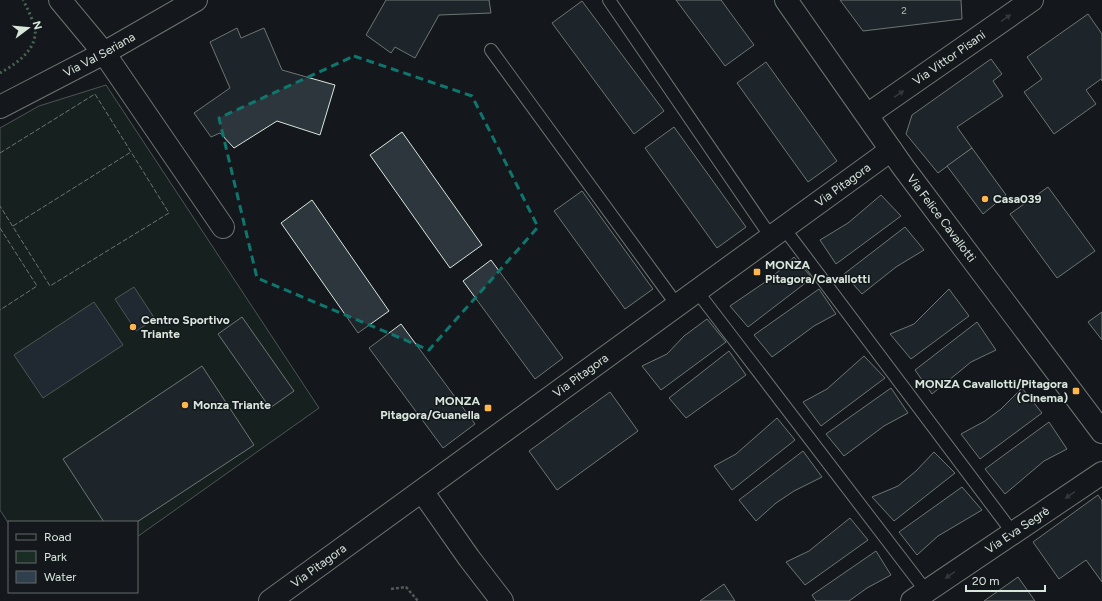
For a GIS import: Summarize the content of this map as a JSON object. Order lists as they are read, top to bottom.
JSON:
{
  "streets": {
    "street": [
      "Via Val Seriana",
      "Via Vittor Pisani",
      "Via Pitagora",
      "Via Felice Cavallotti",
      "Via Eva Segrè"
    ]
  },
  "crossings": [
    ["Via Vittor Pisani", "Via Felice Cavallotti"],
    ["Via Pitagora", "Via Felice Cavallotti"]
  ],
  "one_way": ["Via Vittor Pisani", "Via Eva Segrè"],
  "places": {
    "other": ["Casa039", "Centro Sportivo Triante", "Monza Triante"],
    "transit": ["MONZA Pitagora/Cavallotti", "MONZA Cavallotti/Pitagora (Cinema)", "MONZA Pitagora/Guanella"]
  },
  "house_numbers": ["2"],
  "legend": ["Road", "Park", "Water"],
  "scale_bar": "20 m",
  "north": "right"
}
